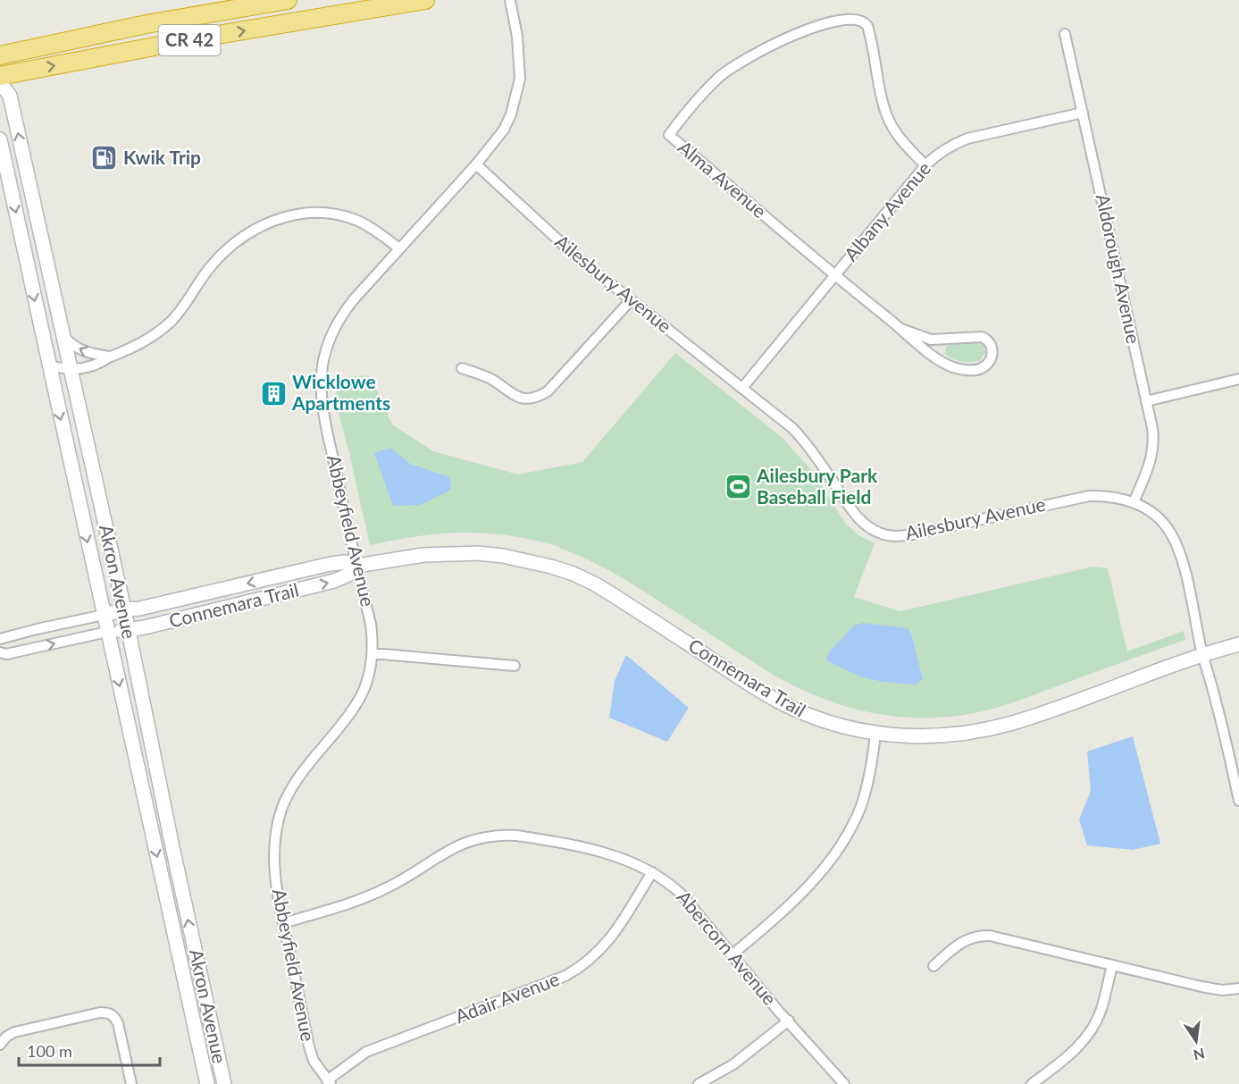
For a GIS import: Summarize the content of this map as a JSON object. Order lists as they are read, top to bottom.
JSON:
{
  "streets": {
    "highway": ["CR 42"],
    "street": [
      "Alma Avenue",
      "Albany Avenue",
      "Aldorough Avenue",
      "Ailesbury Avenue",
      "Abbeyfield Avenue",
      "Akron Avenue",
      "Connemara Trail",
      "Abercorn Avenue",
      "Adair Avenue"
    ]
  },
  "crossings": [
    ["Alma Avenue", "Albany Avenue"],
    ["Albany Avenue", "Aldorough Avenue"],
    ["Albany Avenue", "Ailesbury Avenue"],
    ["Aldorough Avenue", "Ailesbury Avenue"],
    ["Ailesbury Avenue", "Abbeyfield Avenue"],
    ["Ailesbury Avenue", "Connemara Trail"],
    ["Abbeyfield Avenue", "Connemara Trail"],
    ["Abbeyfield Avenue", "Abercorn Avenue"],
    ["Abbeyfield Avenue", "Adair Avenue"],
    ["Akron Avenue", "Connemara Trail"],
    ["Abercorn Avenue", "Adair Avenue"]
  ],
  "places": {
    "fuel station": ["Kwik Trip"],
    "building": ["Wicklowe Apartments"],
    "sports": ["Ailesbury Park Baseball Field"]
  },
  "scale_bar": "100 m",
  "north": "bottom"
}
